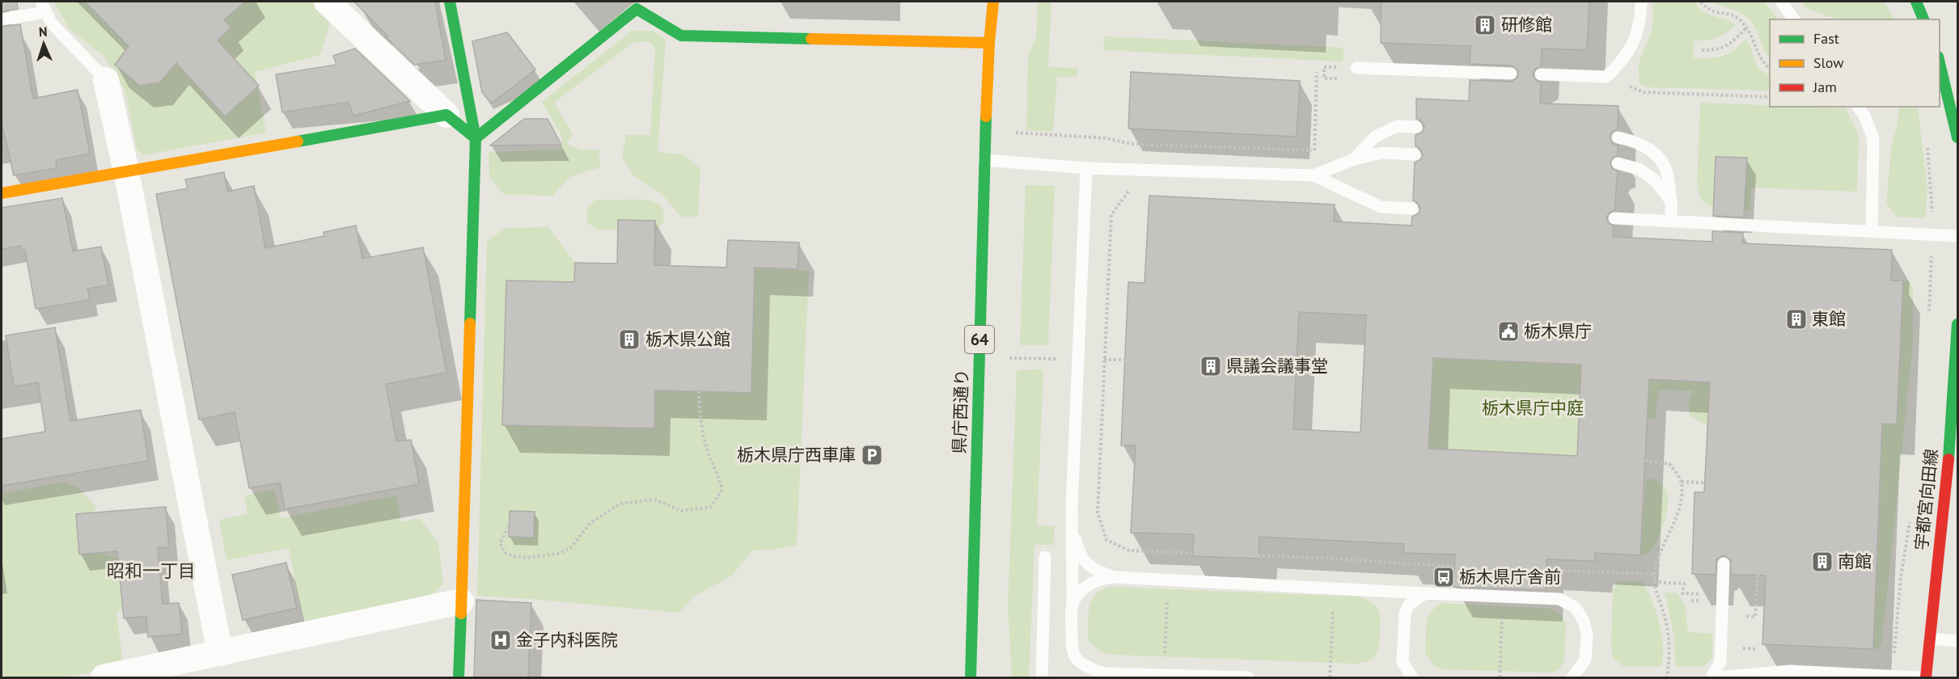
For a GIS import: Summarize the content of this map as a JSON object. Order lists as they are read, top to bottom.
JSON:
{
  "streets": {
    "street": ["64", "県庁西通り", "宇都宮向田線"]
  },
  "districts": ["昭和一丁目"],
  "parks": ["栃木県庁中庭"],
  "places": {
    "building": [
      "研修館",
      "東館",
      "栃木県公館",
      "県議会議事堂",
      "南館"
    ],
    "public building": ["栃木県庁"],
    "parking": ["栃木県庁西車庫"],
    "bus stop": ["栃木県庁舎前"],
    "hospital": ["金子内科医院"]
  },
  "legend": ["Fast", "Slow", "Jam"],
  "north": "top"
}
